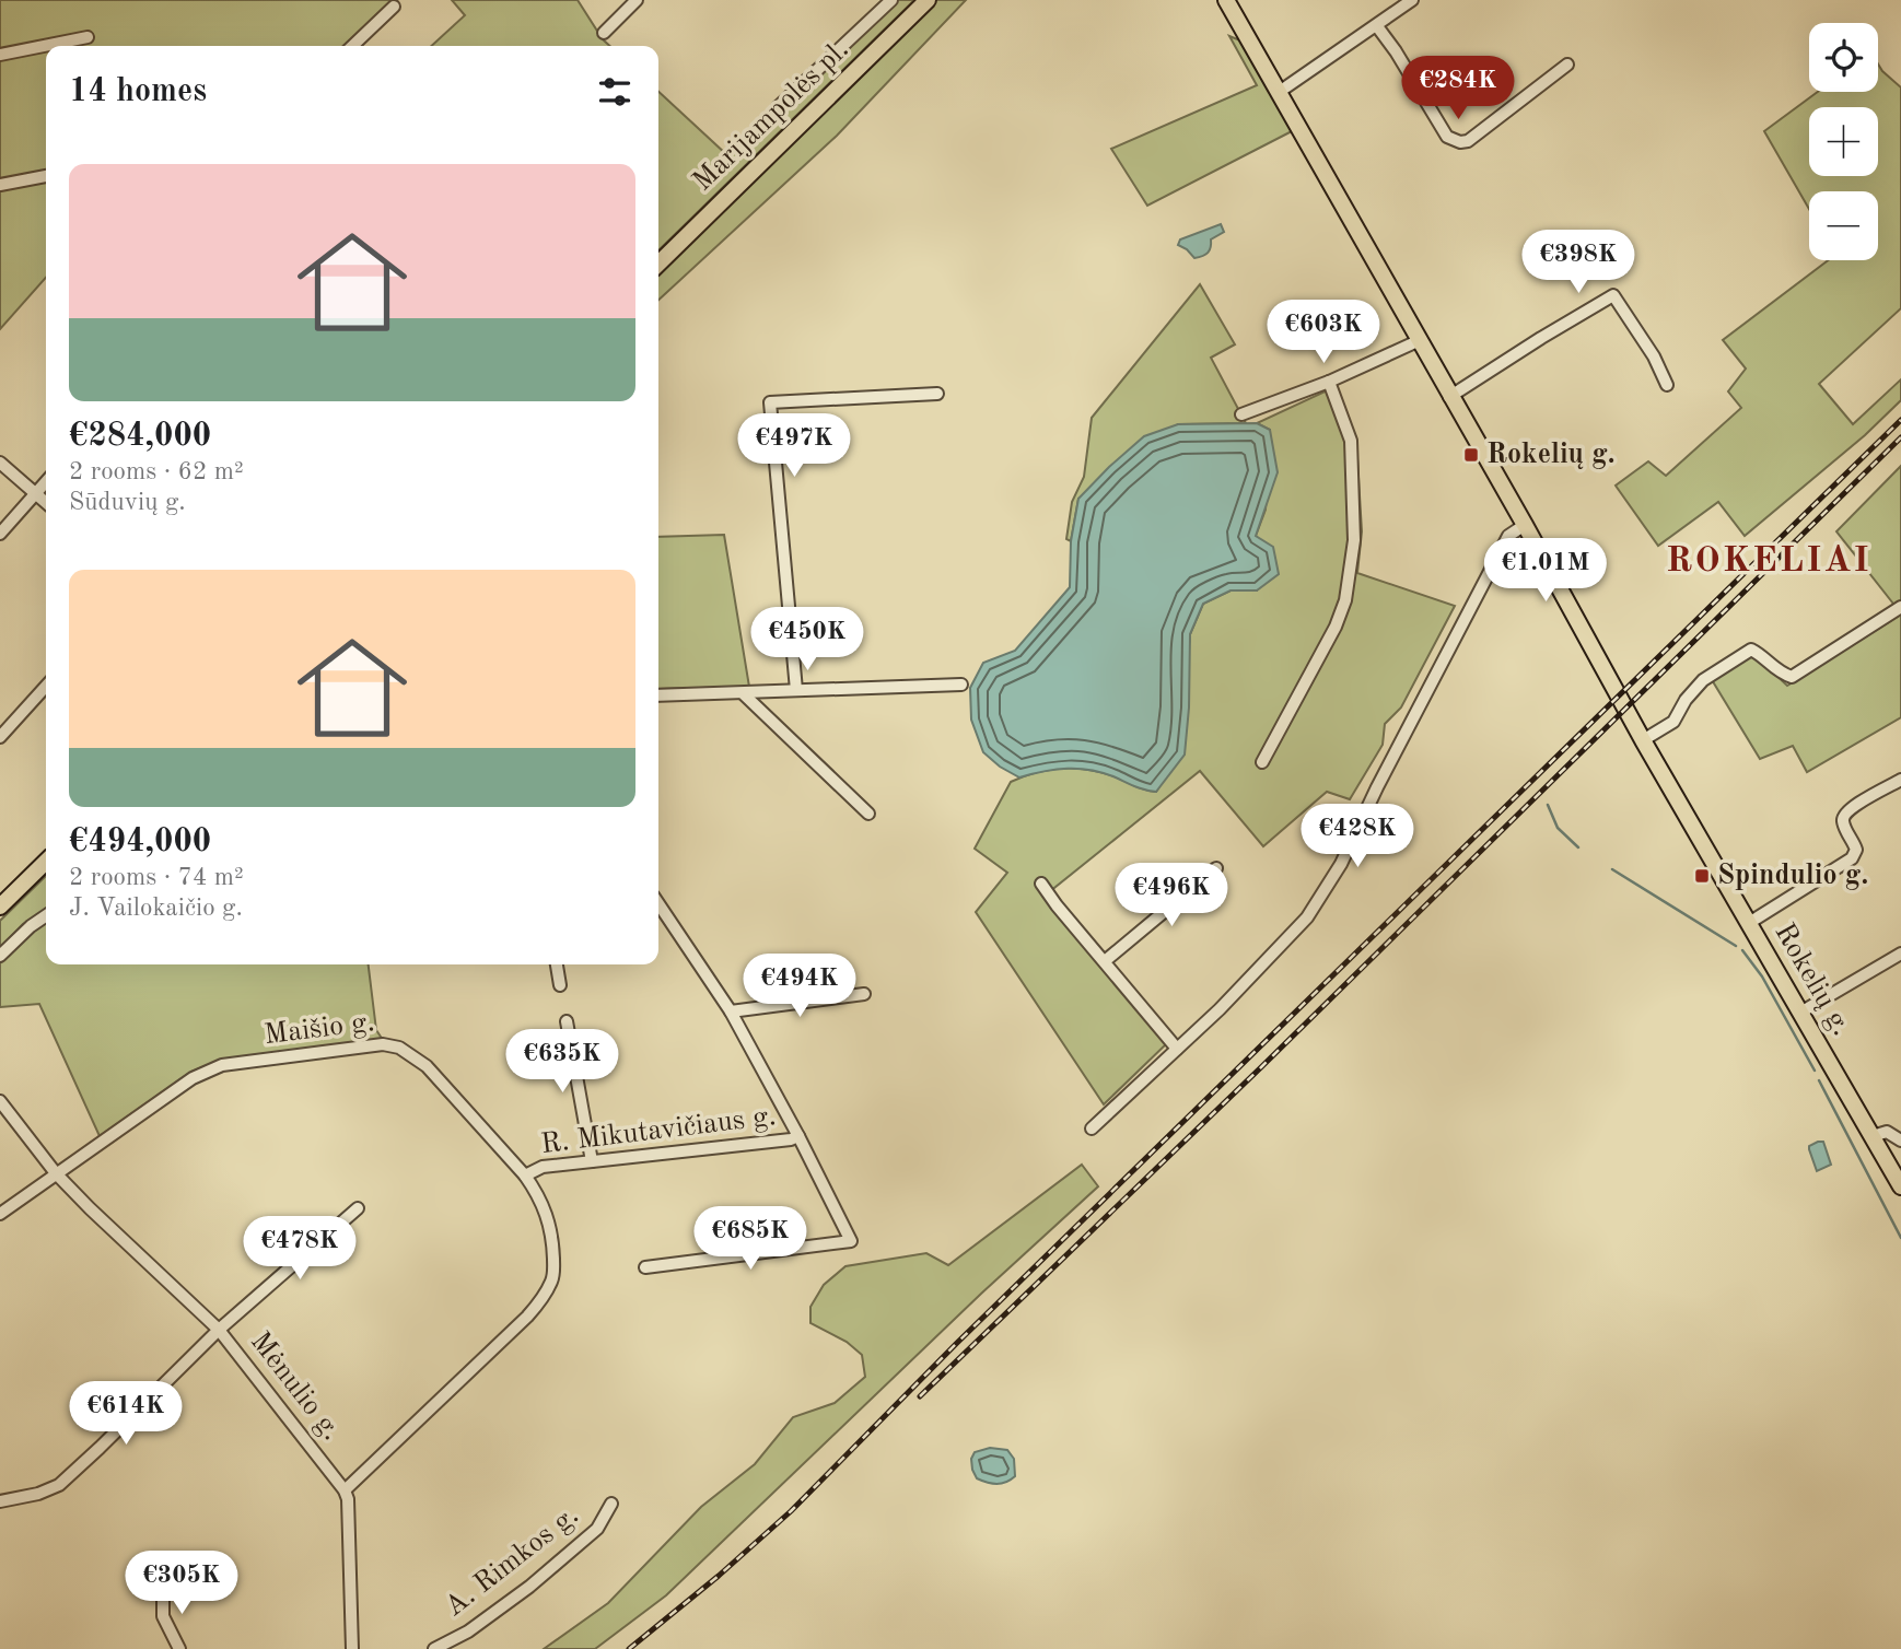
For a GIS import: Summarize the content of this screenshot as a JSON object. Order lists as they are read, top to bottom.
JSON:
{
  "streets": {
    "main road": ["Marijampolės pl.", "Rokelių g."],
    "street": [
      "Maišio g.",
      "R. Mikutavičiaus g.",
      "Mėnulio g.",
      "A. Rimkos g."
    ]
  },
  "crossings": [
    ["Maišio g.", "R. Mikutavičiaus g."],
    ["Maišio g.", "Mėnulio g."]
  ],
  "districts": ["ROKELIAI"],
  "places": {
    "transit": ["Rokelių g.", "Spindulio g."]
  },
  "page": {
    "map_buttons": ["+", "−"],
    "heading": "14 homes",
    "price": [
      "€284K",
      "€398K",
      "€603K",
      "€497K",
      "€1.01M",
      "€450K",
      "€428K",
      "€496K",
      "€494K",
      "€635K",
      "€685K",
      "€478K",
      "€614K",
      "€305K"
    ],
    "list": [
      {
        "name": "€284,000",
        "note": "2 rooms · 62 m² · Sūduvių g."
      },
      {
        "name": "€494,000",
        "note": "2 rooms · 74 m² · J. Vailokaičio g."
      }
    ]
  }
}
